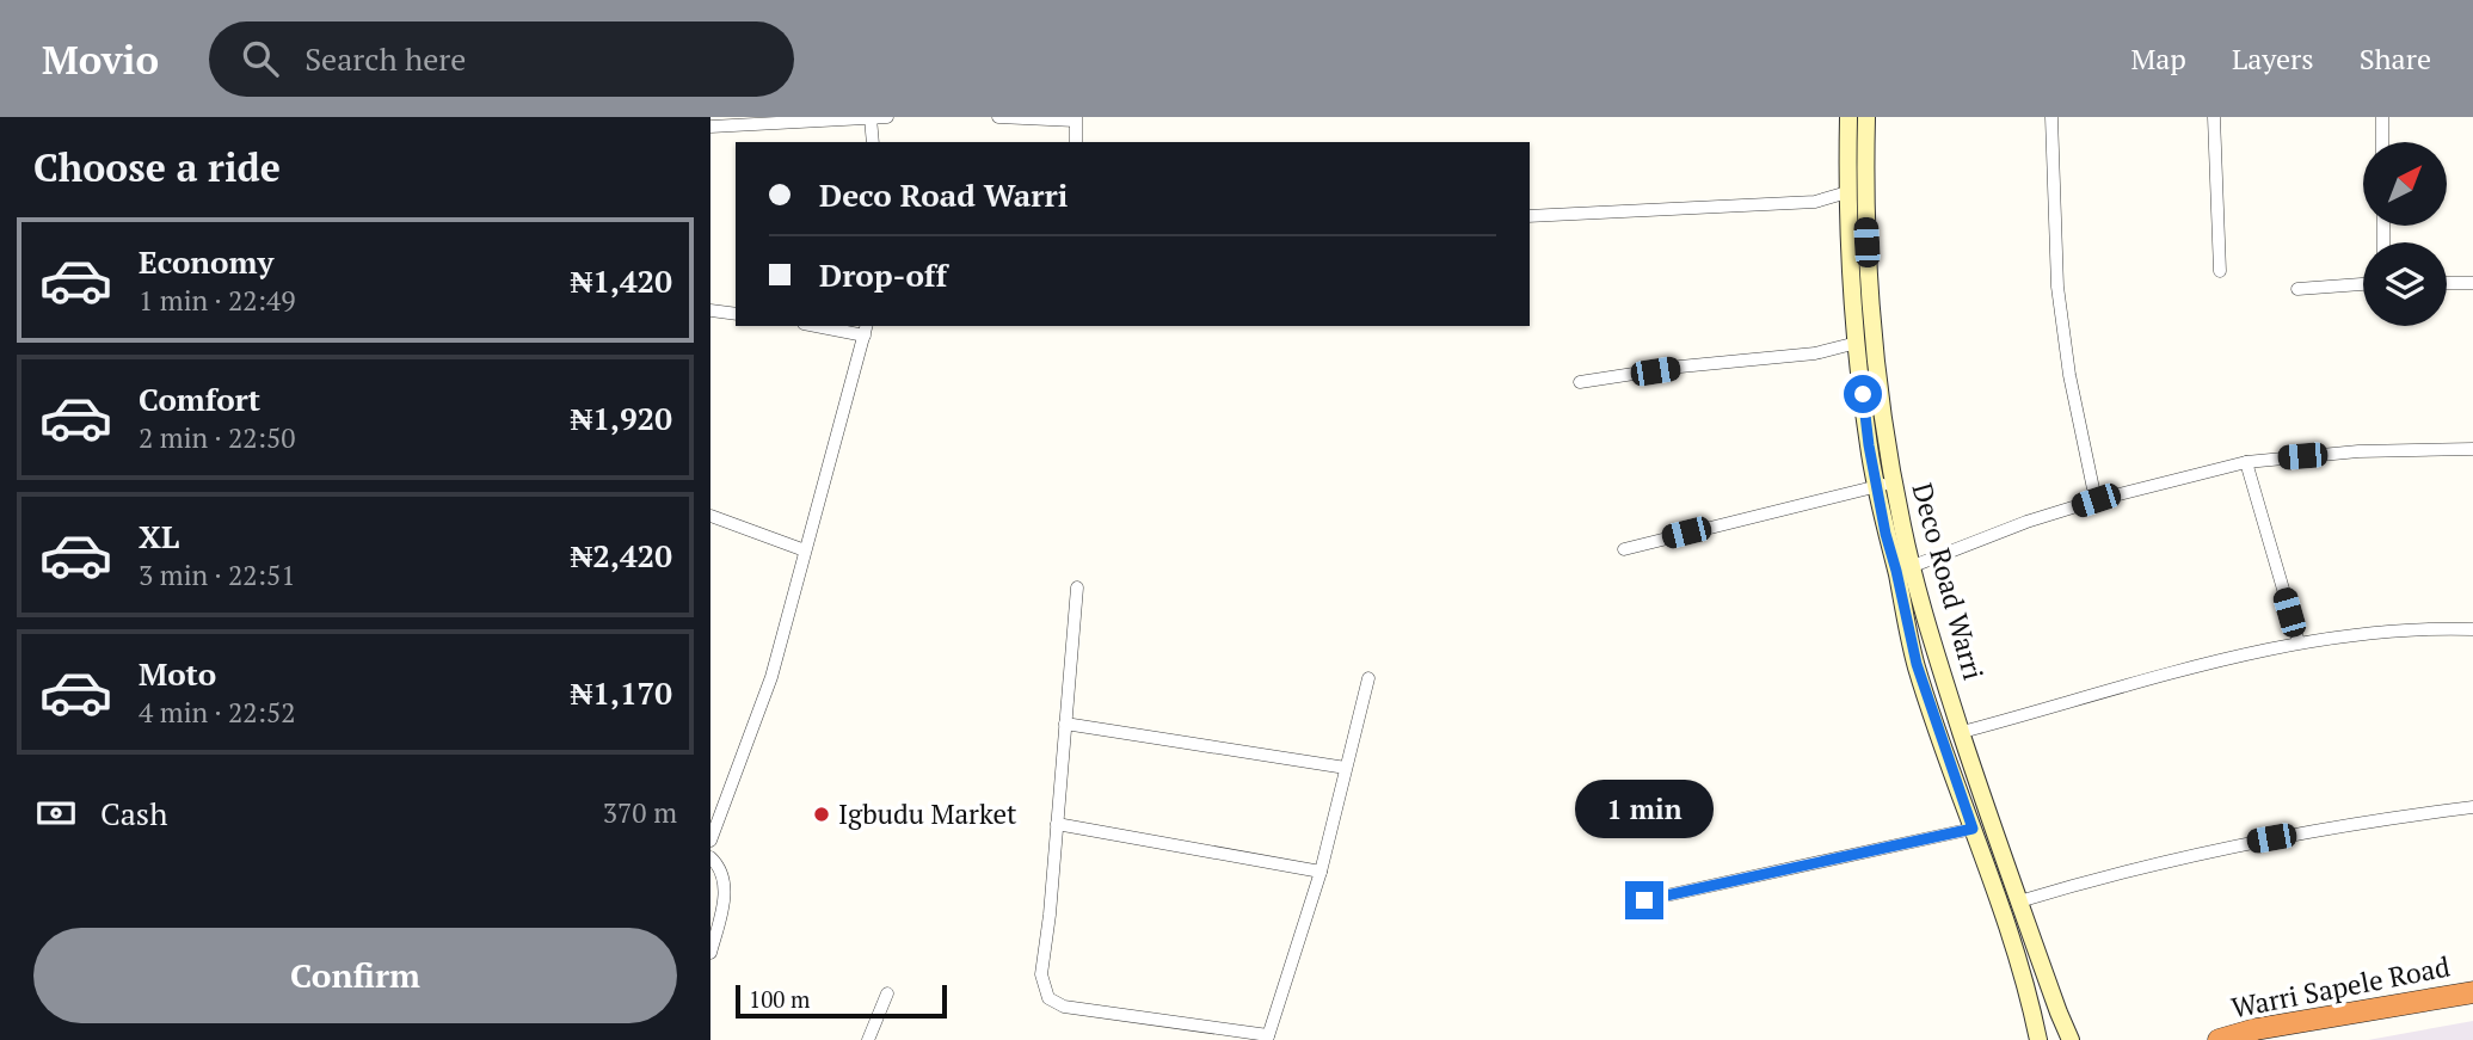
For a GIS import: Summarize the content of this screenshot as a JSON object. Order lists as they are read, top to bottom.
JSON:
{
  "streets": {
    "highway": ["Warri Sapele Road"],
    "main road": ["Deco Road Warri"]
  },
  "places": ["Igbudu Market"],
  "scale_bar": "100 m",
  "north": "top right",
  "page": {
    "header": "Movio",
    "search": "Search here",
    "nav": ["Map", "Layers", "Share"],
    "heading": "Choose a ride",
    "banner": ["Deco Road Warri", "Drop-off"],
    "list": [
      {
        "name": "Economy",
        "note": "1 min · 22:49",
        "value": "₦1,420"
      },
      {
        "name": "Comfort",
        "note": "2 min · 22:50",
        "value": "₦1,920"
      },
      {
        "name": "XL",
        "note": "3 min · 22:51",
        "value": "₦2,420"
      },
      {
        "name": "Moto",
        "note": "4 min · 22:52",
        "value": "₦1,170"
      }
    ],
    "pay": ["Cash", "370 m"],
    "bubble": "1 min",
    "buttons": "Confirm",
    "scale": "100 m"
  }
}
